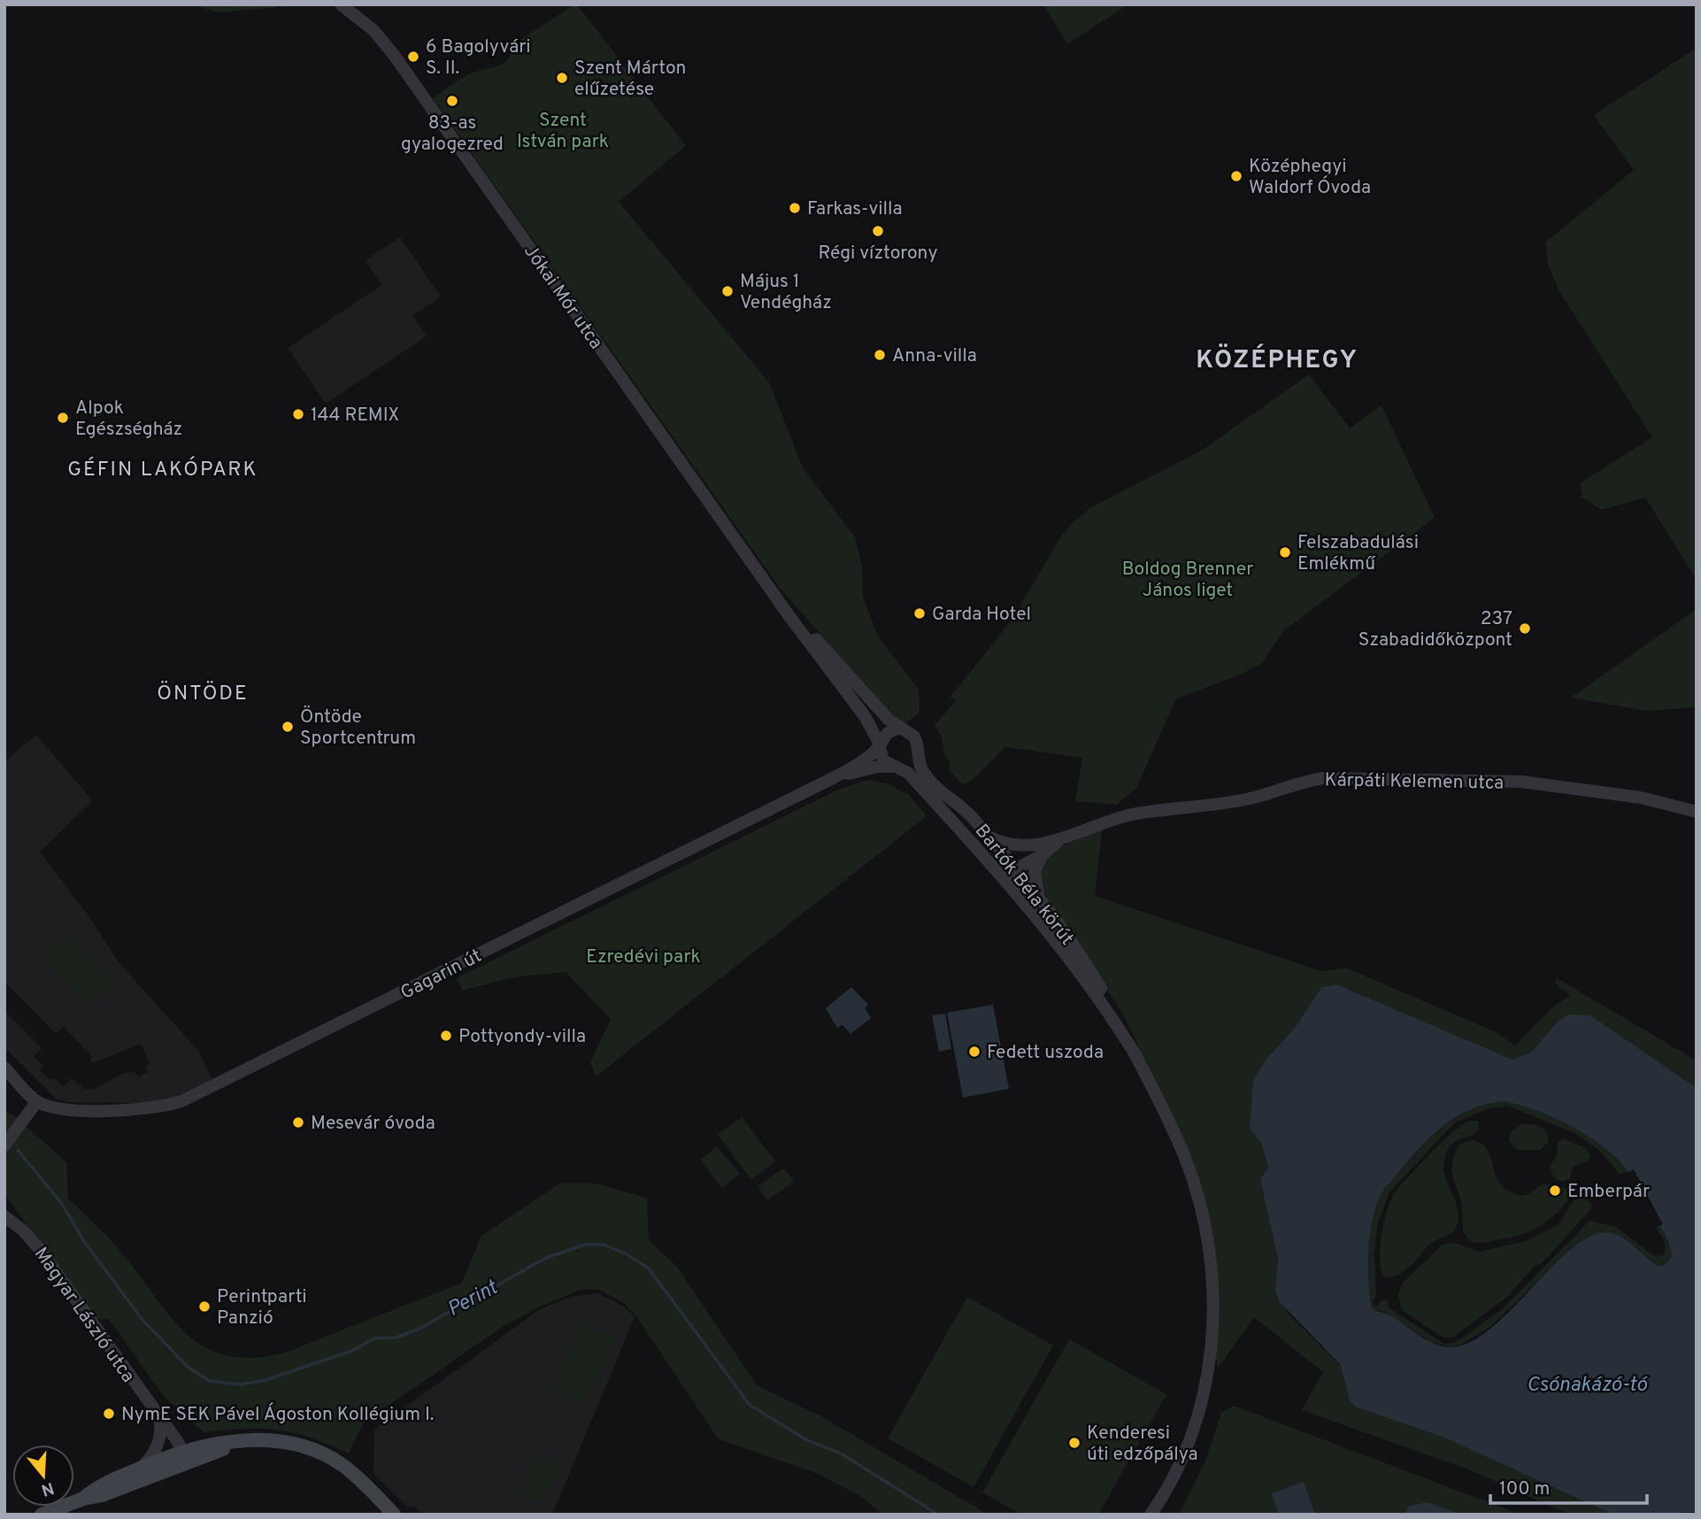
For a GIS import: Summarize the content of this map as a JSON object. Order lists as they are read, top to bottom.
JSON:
{
  "streets": {
    "street": [
      "Jókai Mór utca",
      "Kárpáti Kelemen utca",
      "Bartók Béla körút",
      "Gagarin út",
      "Magyar László utca"
    ]
  },
  "crossings": [
    ["Jókai Mór utca", "Bartók Béla körút"],
    ["Jókai Mór utca", "Gagarin út"],
    ["Kárpáti Kelemen utca", "Bartók Béla körút"],
    ["Bartók Béla körút", "Gagarin út"]
  ],
  "districts": ["KÖZÉPHEGY", "GÉFIN LAKÓPARK", "ÖNTÖDE"],
  "water": ["Perint", "Csónakázó-tó"],
  "parks": ["Szent István park", "Boldog Brenner János liget", "Ezredévi park"],
  "places": [
    "6 Bagolyvári S. II.",
    "Szent Márton elűzetése",
    "83-as gyalogezred",
    "Középhegyi Waldorf Óvoda",
    "Farkas-villa",
    "Régi víztorony",
    "Május 1 Vendégház",
    "Anna-villa",
    "144 REMIX",
    "Alpok Egészségház",
    "Felszabadulási Emlékmű",
    "Garda Hotel",
    "237 Szabadidőközpont",
    "Öntöde Sportcentrum",
    "Pottyondy-villa",
    "Fedett uszoda",
    "Mesevár óvoda",
    "Emberpár",
    "Perintparti Panzió",
    "NymE SEK Pável Ágoston Kollégium I.",
    "Kenderesi úti edzőpálya"
  ],
  "scale_bar": "100 m",
  "north": "bottom"
}
